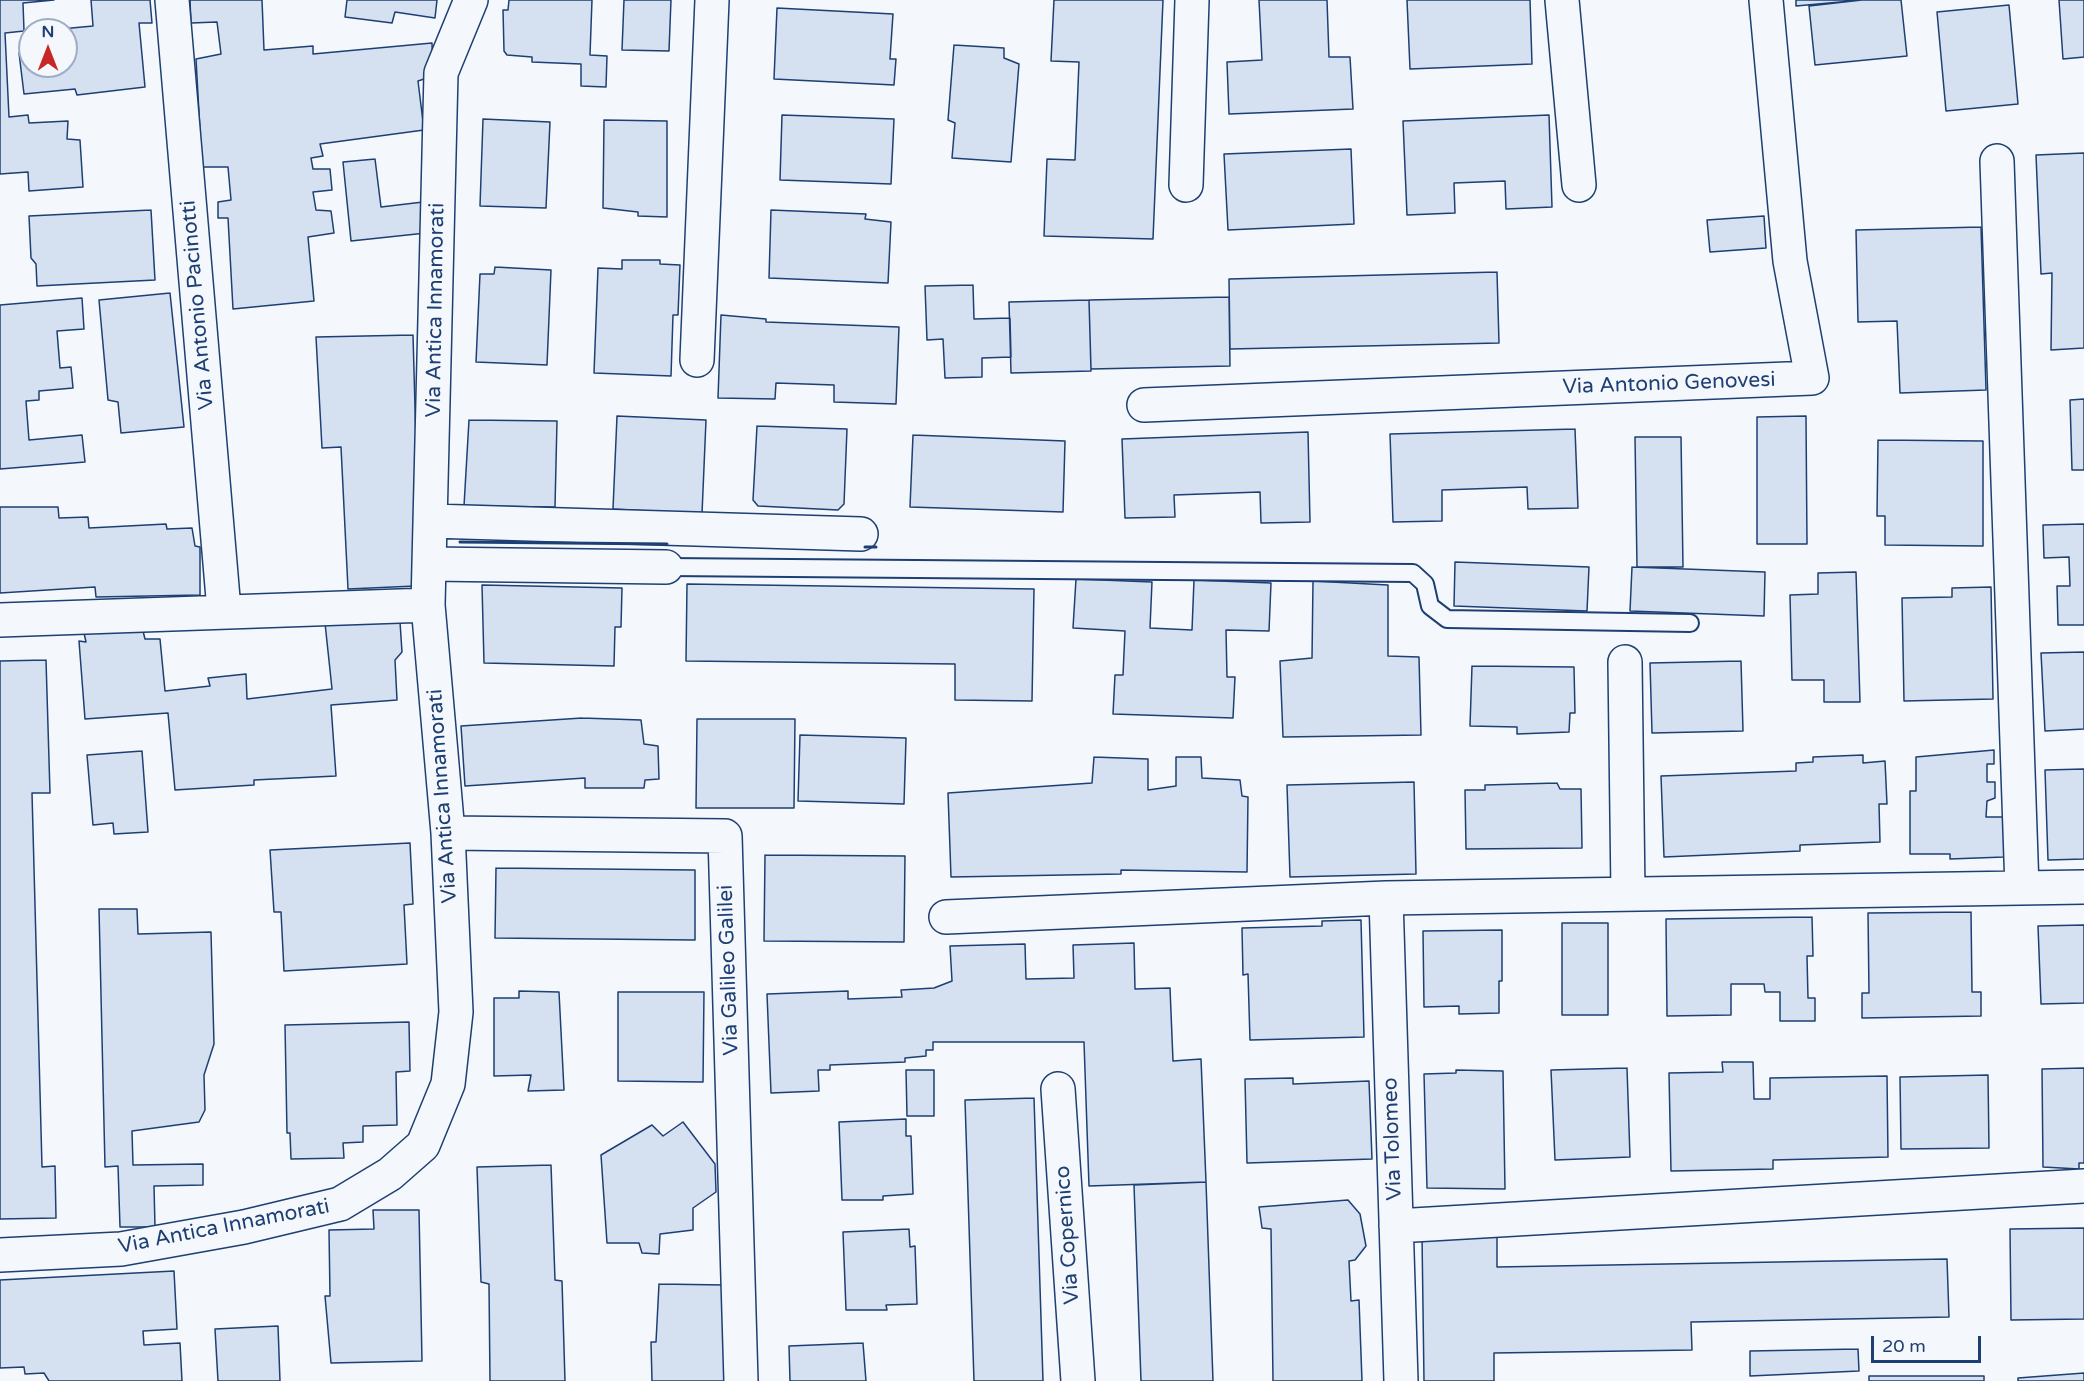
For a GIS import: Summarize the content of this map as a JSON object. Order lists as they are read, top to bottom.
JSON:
{
  "streets": {
    "street": [
      "Via Antonio Pacinotti",
      "Via Antica Innamorati",
      "Via Antonio Genovesi",
      "Via Galileo Galilei",
      "Via Tolomeo",
      "Via Copernico"
    ]
  },
  "crossings": [
    ["Via Antica Innamorati", "Via Galileo Galilei"]
  ],
  "scale_bar": "20 m",
  "north": "top"
}
